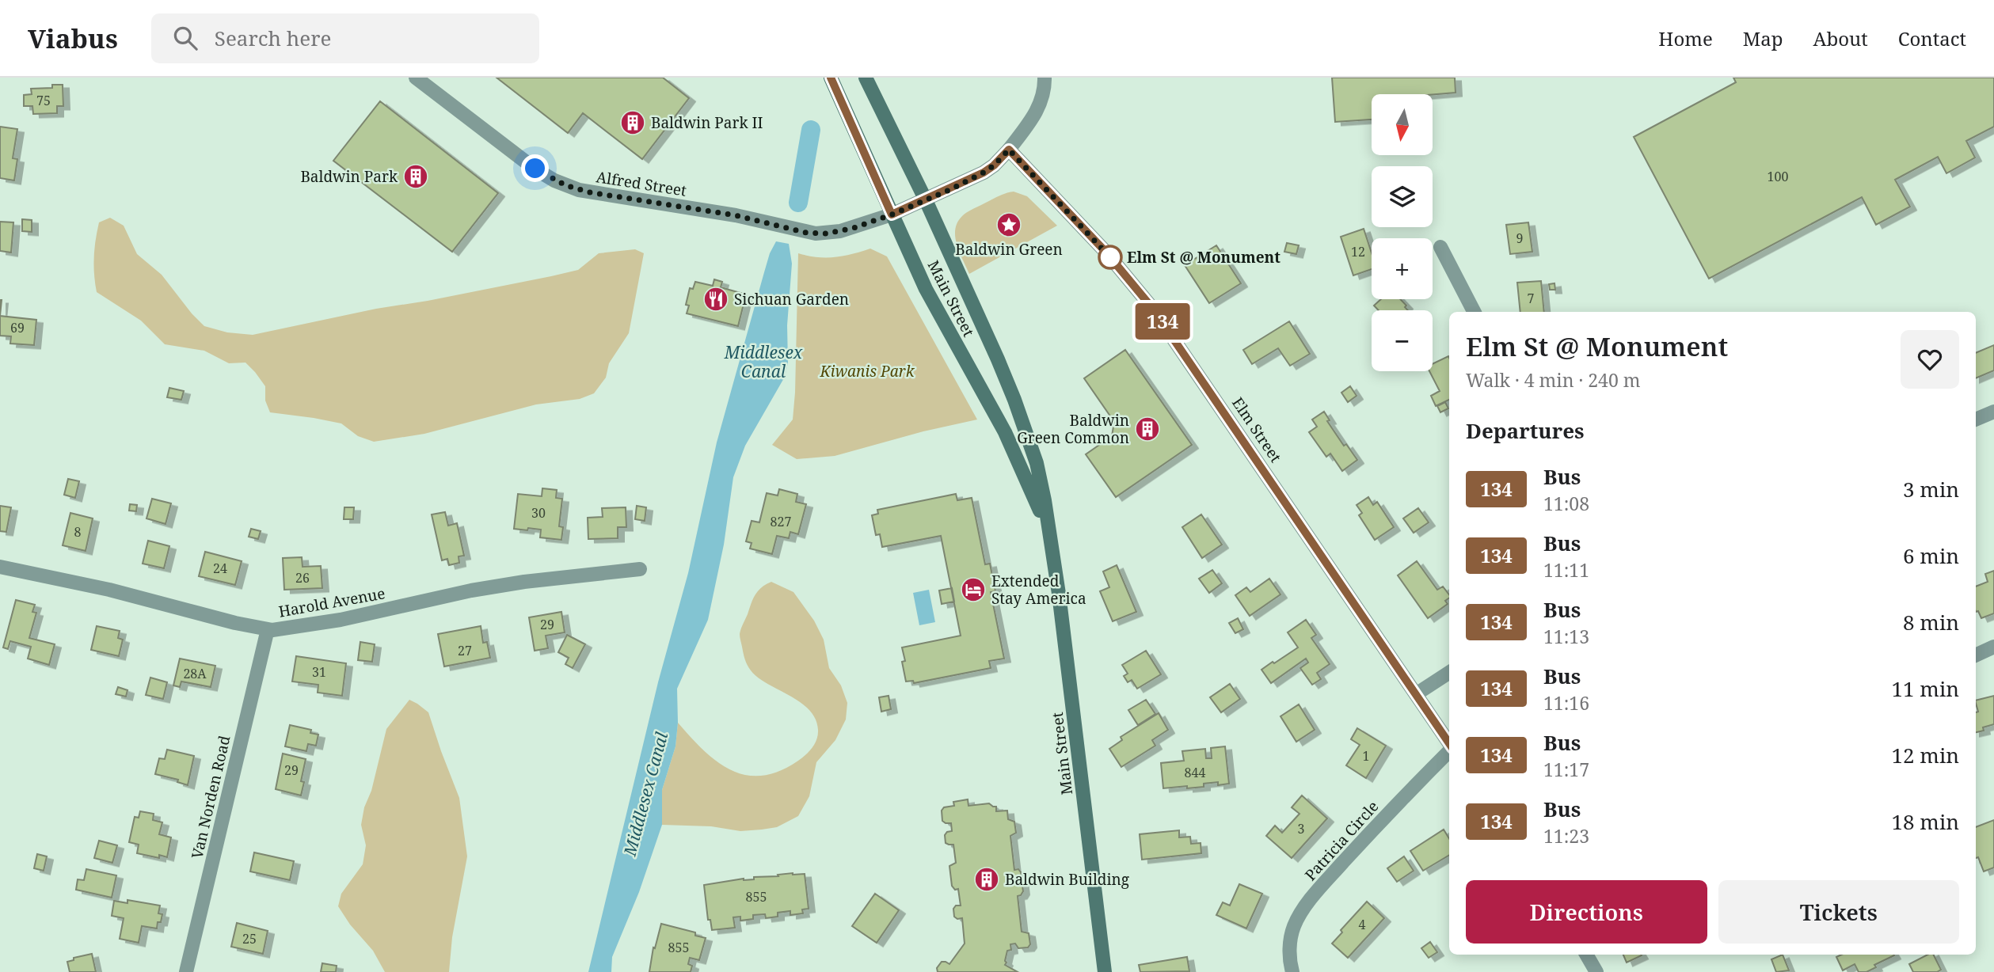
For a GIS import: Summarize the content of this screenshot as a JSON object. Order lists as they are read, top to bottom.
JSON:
{
  "streets": {
    "main road": ["Main Street"],
    "street": [
      "Alfred Street",
      "Elm Street",
      "Harold Avenue",
      "Van Norden Road",
      "Patricia Circle"
    ]
  },
  "crossings": [
    ["Alfred Street", "Main Street"],
    ["Harold Avenue", "Van Norden Road"]
  ],
  "water": ["Middlesex Canal"],
  "parks": ["Kiwanis Park"],
  "places": {
    "building": [
      "Baldwin Park II",
      "Baldwin Park",
      "Baldwin Green Common",
      "Baldwin Building"
    ],
    "place": ["Baldwin Green"],
    "other": ["Elm St @ Monument"],
    "restaurant": ["Sichuan Garden"],
    "hotel": ["Extended Stay America"]
  },
  "lines": ["bus line 134"],
  "house_numbers": [
    "75",
    "100",
    "9",
    "12",
    "7",
    "69",
    "30",
    "827",
    "8",
    "24",
    "26",
    "29",
    "27",
    "31",
    "28A",
    "1",
    "29",
    "844",
    "3",
    "855",
    "4",
    "25",
    "855"
  ],
  "north": "bottom",
  "page": {
    "header": "Viabus",
    "search": "Search here",
    "nav": [
      "Home",
      "Map",
      "About",
      "Contact"
    ],
    "on_map": "134",
    "map_buttons": ["+", "−"],
    "heading": [
      ["Elm St @ Monument", "Walk · 4 min · 240 m"],
      "Departures"
    ],
    "list": [
      {
        "mark": "134",
        "name": "Bus",
        "note": "11:08",
        "value": "3 min"
      },
      {
        "mark": "134",
        "name": "Bus",
        "note": "11:11",
        "value": "6 min"
      },
      {
        "mark": "134",
        "name": "Bus",
        "note": "11:13",
        "value": "8 min"
      },
      {
        "mark": "134",
        "name": "Bus",
        "note": "11:16",
        "value": "11 min"
      },
      {
        "mark": "134",
        "name": "Bus",
        "note": "11:17",
        "value": "12 min"
      },
      {
        "mark": "134",
        "name": "Bus",
        "note": "11:23",
        "value": "18 min"
      }
    ],
    "buttons": ["Directions", "Tickets"]
  }
}
